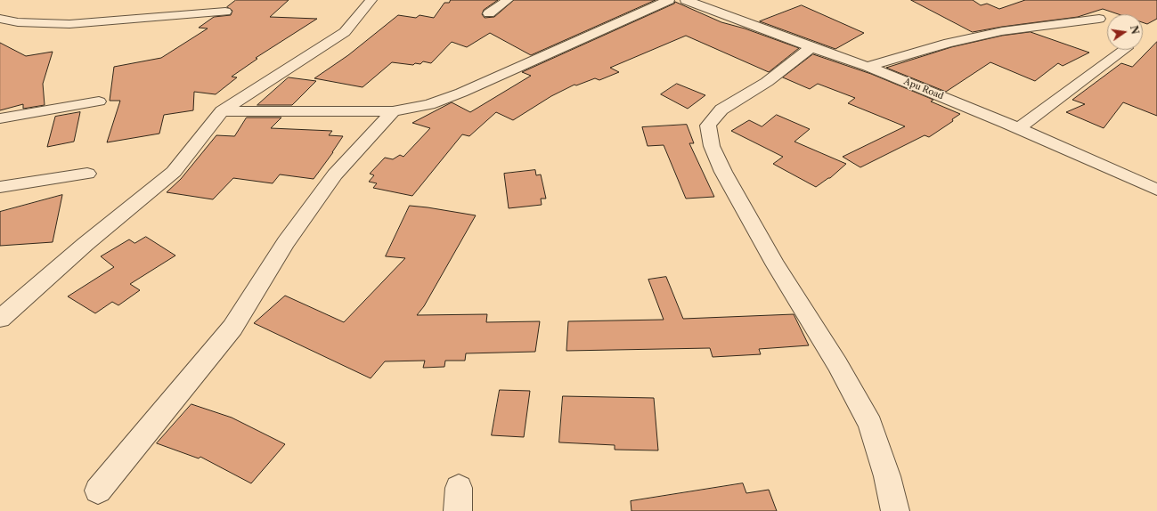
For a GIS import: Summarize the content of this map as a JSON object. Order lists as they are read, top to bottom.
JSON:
{
  "streets": {
    "street": ["Apu Road"]
  },
  "north": "right"
}
